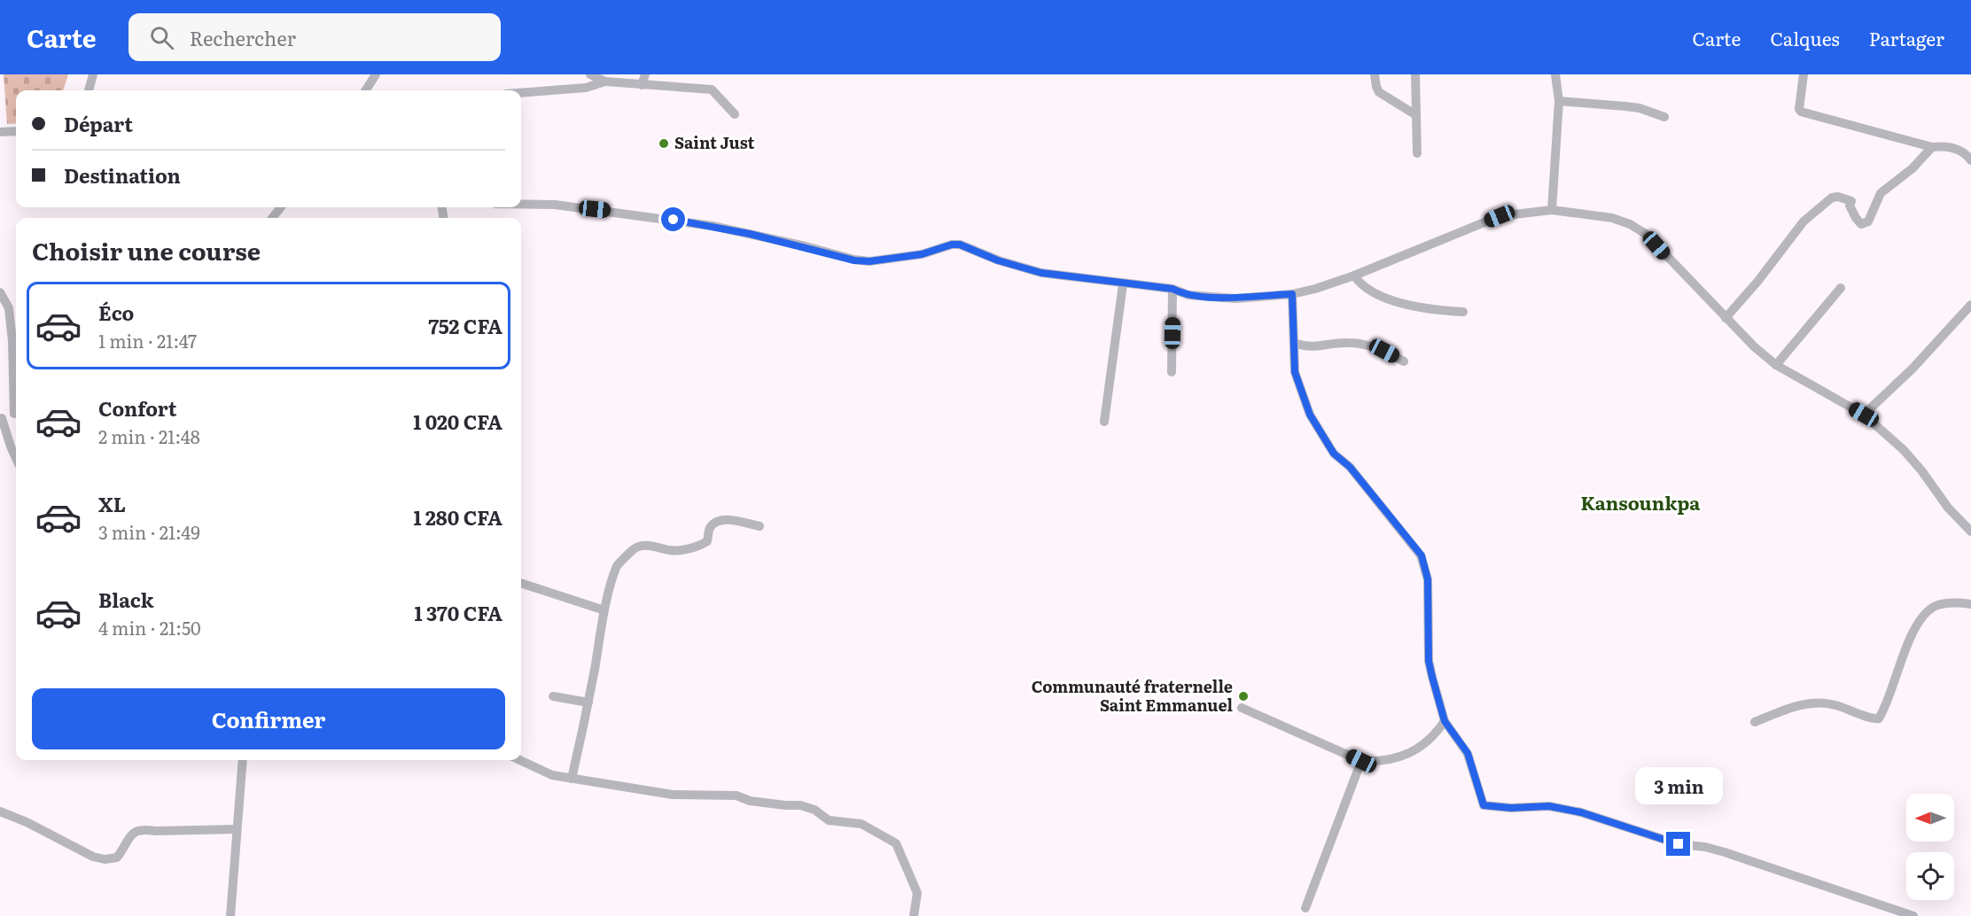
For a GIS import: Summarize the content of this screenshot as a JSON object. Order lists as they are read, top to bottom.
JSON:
{
  "districts": ["Kansounkpa"],
  "places": ["Saint Just", "Communauté fraternelle Saint Emmanuel"],
  "north": "left",
  "page": {
    "header": "Carte",
    "search": "Rechercher",
    "nav": ["Carte", "Calques", "Partager"],
    "banner": ["Départ", "Destination"],
    "heading": "Choisir une course",
    "list": [
      {
        "name": "Éco",
        "note": "1 min · 21:47",
        "value": "752 CFA"
      },
      {
        "name": "Confort",
        "note": "2 min · 21:48",
        "value": "1 020 CFA"
      },
      {
        "name": "XL",
        "note": "3 min · 21:49",
        "value": "1 280 CFA"
      },
      {
        "name": "Black",
        "note": "4 min · 21:50",
        "value": "1 370 CFA"
      }
    ],
    "buttons": "Confirmer",
    "bubble": "3 min"
  }
}
